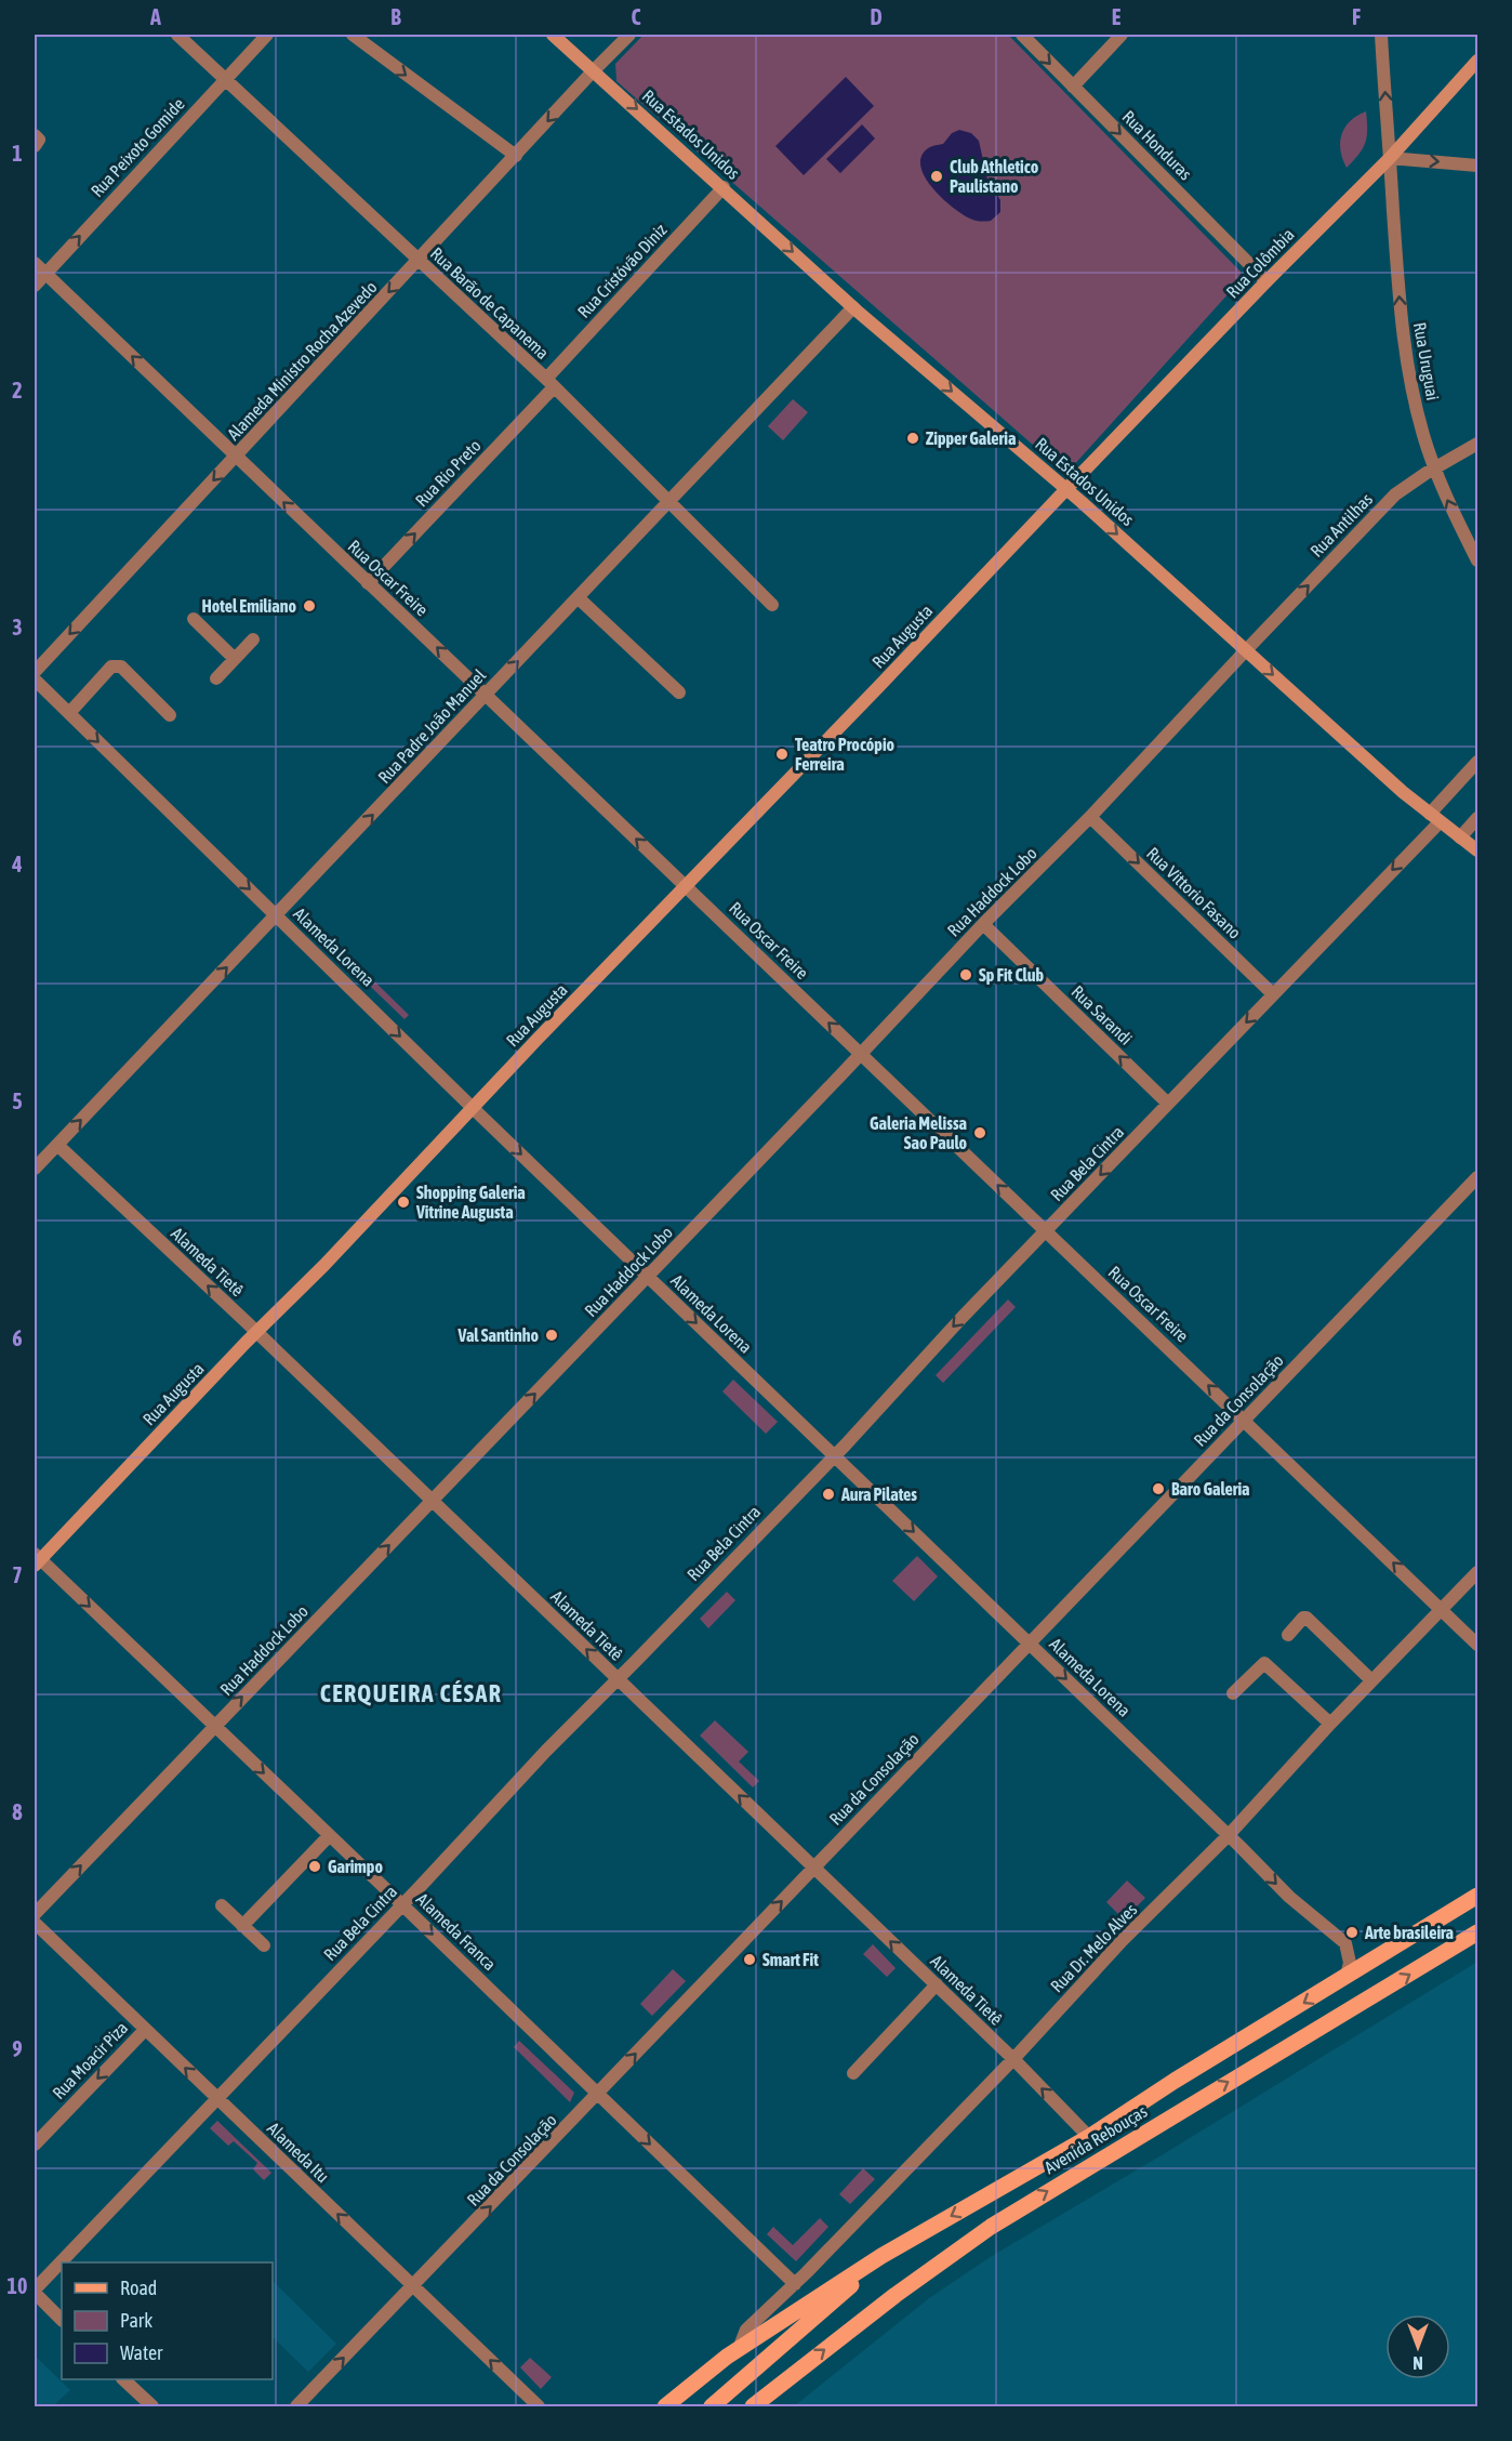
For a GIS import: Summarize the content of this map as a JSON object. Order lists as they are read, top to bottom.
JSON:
{
  "streets": {
    "main road": [
      "Rua Estados Unidos",
      "Rua Colômbia",
      "Rua Augusta",
      "Avenida Rebouças"
    ],
    "street": [
      "Rua Honduras",
      "Rua Peixoto Gomide",
      "Rua Cristóvão Diniz",
      "Rua Barão de Capanema",
      "Alameda Ministro Rocha Azevedo",
      "Rua Uruguai",
      "Rua Rio Preto",
      "Rua Antilhas",
      "Rua Oscar Freire",
      "Rua Padre João Manuel",
      "Rua Haddock Lobo",
      "Rua Vittorio Fasano",
      "Alameda Lorena",
      "Rua Sarandi",
      "Rua Bela Cintra",
      "Alameda Tietê",
      "Rua da Consolação",
      "Alameda Franca",
      "Rua Dr. Melo Alves",
      "Rua Moacir Piza",
      "Alameda Itu"
    ]
  },
  "crossings": [
    ["Rua Estados Unidos", "Rua Colômbia"],
    ["Rua Estados Unidos", "Rua Cristóvão Diniz"],
    ["Rua Estados Unidos", "Alameda Ministro Rocha Azevedo"],
    ["Rua Estados Unidos", "Rua Antilhas"],
    ["Rua Estados Unidos", "Rua Augusta"],
    ["Rua Estados Unidos", "Rua Padre João Manuel"],
    ["Rua Estados Unidos", "Rua Haddock Lobo"],
    ["Rua Estados Unidos", "Rua Bela Cintra"],
    ["Rua Honduras", "Rua Colômbia"],
    ["Rua Peixoto Gomide", "Rua Barão de Capanema"],
    ["Rua Peixoto Gomide", "Rua Oscar Freire"],
    ["Rua Colômbia", "Rua Uruguai"],
    ["Rua Colômbia", "Rua Augusta"],
    ["Rua Cristóvão Diniz", "Rua Barão de Capanema"],
    ["Rua Cristóvão Diniz", "Rua Rio Preto"],
    ["Rua Barão de Capanema", "Alameda Ministro Rocha Azevedo"],
    ["Rua Barão de Capanema", "Rua Rio Preto"],
    ["Rua Barão de Capanema", "Rua Padre João Manuel"],
    ["Alameda Ministro Rocha Azevedo", "Rua Oscar Freire"],
    ["Rua Uruguai", "Rua Antilhas"],
    ["Rua Rio Preto", "Rua Oscar Freire"],
    ["Rua Antilhas", "Rua Haddock Lobo"],
    ["Rua Oscar Freire", "Rua Augusta"],
    ["Rua Oscar Freire", "Rua Padre João Manuel"],
    ["Rua Oscar Freire", "Rua Haddock Lobo"],
    ["Rua Oscar Freire", "Rua Bela Cintra"],
    ["Rua Oscar Freire", "Rua da Consolação"],
    ["Rua Oscar Freire", "Rua Dr. Melo Alves"],
    ["Rua Augusta", "Alameda Lorena"],
    ["Rua Augusta", "Alameda Tietê"],
    ["Rua Augusta", "Alameda Franca"],
    ["Rua Padre João Manuel", "Alameda Lorena"],
    ["Rua Padre João Manuel", "Alameda Tietê"],
    ["Rua Haddock Lobo", "Rua Vittorio Fasano"],
    ["Rua Haddock Lobo", "Alameda Lorena"],
    ["Rua Haddock Lobo", "Rua Sarandi"],
    ["Rua Haddock Lobo", "Alameda Tietê"],
    ["Rua Haddock Lobo", "Alameda Franca"],
    ["Rua Vittorio Fasano", "Rua Bela Cintra"],
    ["Alameda Lorena", "Rua Bela Cintra"],
    ["Alameda Lorena", "Rua da Consolação"],
    ["Alameda Lorena", "Rua Dr. Melo Alves"],
    ["Alameda Lorena", "Avenida Rebouças"],
    ["Rua Sarandi", "Rua Bela Cintra"],
    ["Rua Bela Cintra", "Alameda Tietê"],
    ["Rua Bela Cintra", "Alameda Franca"],
    ["Rua Bela Cintra", "Alameda Itu"],
    ["Alameda Tietê", "Rua da Consolação"],
    ["Alameda Tietê", "Rua Dr. Melo Alves"],
    ["Alameda Tietê", "Avenida Rebouças"],
    ["Rua da Consolação", "Alameda Franca"],
    ["Rua da Consolação", "Alameda Itu"],
    ["Alameda Franca", "Rua Dr. Melo Alves"],
    ["Rua Dr. Melo Alves", "Avenida Rebouças"],
    ["Rua Moacir Piza", "Alameda Itu"]
  ],
  "one_way": [
    "Rua Estados Unidos",
    "Rua Honduras",
    "Rua Peixoto Gomide",
    "Alameda Ministro Rocha Azevedo",
    "Rua Uruguai",
    "Rua Rio Preto",
    "Rua Antilhas",
    "Rua Oscar Freire",
    "Rua Padre João Manuel",
    "Rua Haddock Lobo",
    "Rua Vittorio Fasano",
    "Alameda Lorena",
    "Rua Sarandi",
    "Rua Bela Cintra",
    "Alameda Tietê",
    "Rua da Consolação",
    "Alameda Franca",
    "Rua Moacir Piza",
    "Alameda Itu"
  ],
  "districts": ["CERQUEIRA CÉSAR"],
  "places": [
    "Club Athletico Paulistano",
    "Zipper Galeria",
    "Hotel Emiliano",
    "Teatro Procópio Ferreira",
    "Sp Fit Club",
    "Galeria Melissa Sao Paulo",
    "Shopping Galeria Vitrine Augusta",
    "Val Santinho",
    "Baro Galeria",
    "Aura Pilates",
    "Garimpo",
    "Arte brasileira",
    "Smart Fit"
  ],
  "legend": ["Road", "Park", "Water"],
  "north": "bottom",
  "grid": {
    "columns": [
      "A",
      "B",
      "C",
      "D",
      "E",
      "F"
    ],
    "rows": [
      "1",
      "2",
      "3",
      "4",
      "5",
      "6",
      "7",
      "8",
      "9",
      "10"
    ]
  }
}
